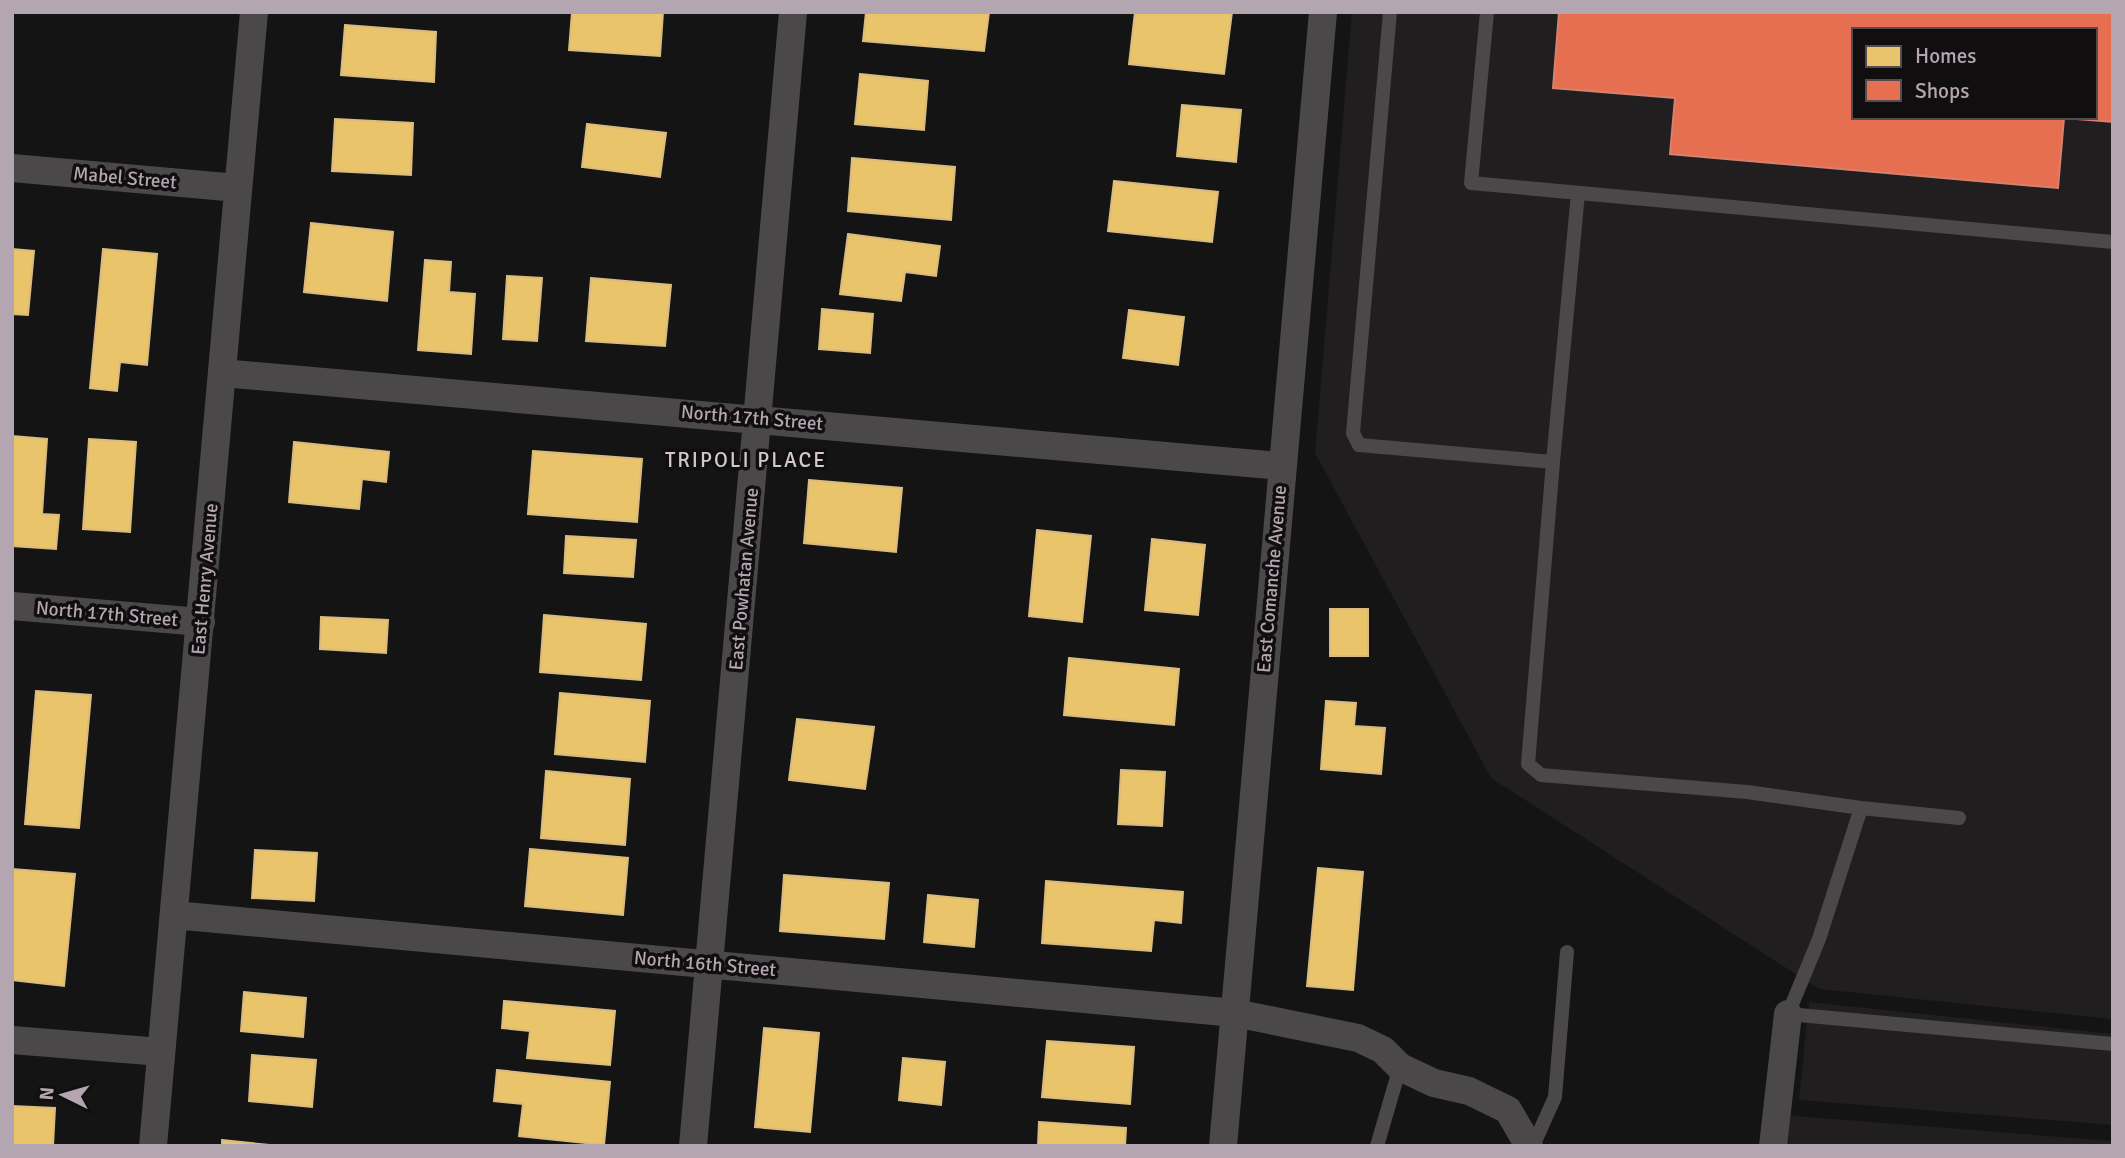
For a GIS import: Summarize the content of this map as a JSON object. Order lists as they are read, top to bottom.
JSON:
{
  "streets": {
    "street": [
      "Mabel Street",
      "North 17th Street",
      "East Henry Avenue",
      "East Powhatan Avenue",
      "East Comanche Avenue",
      "North 16th Street"
    ]
  },
  "crossings": [
    ["Mabel Street", "East Henry Avenue"],
    ["North 17th Street", "East Henry Avenue"],
    ["North 17th Street", "East Powhatan Avenue"],
    ["North 17th Street", "East Comanche Avenue"],
    ["East Henry Avenue", "North 16th Street"],
    ["East Powhatan Avenue", "North 16th Street"],
    ["East Comanche Avenue", "North 16th Street"]
  ],
  "districts": ["TRIPOLI PLACE"],
  "legend": ["Homes", "Shops"],
  "north": "left"
}
